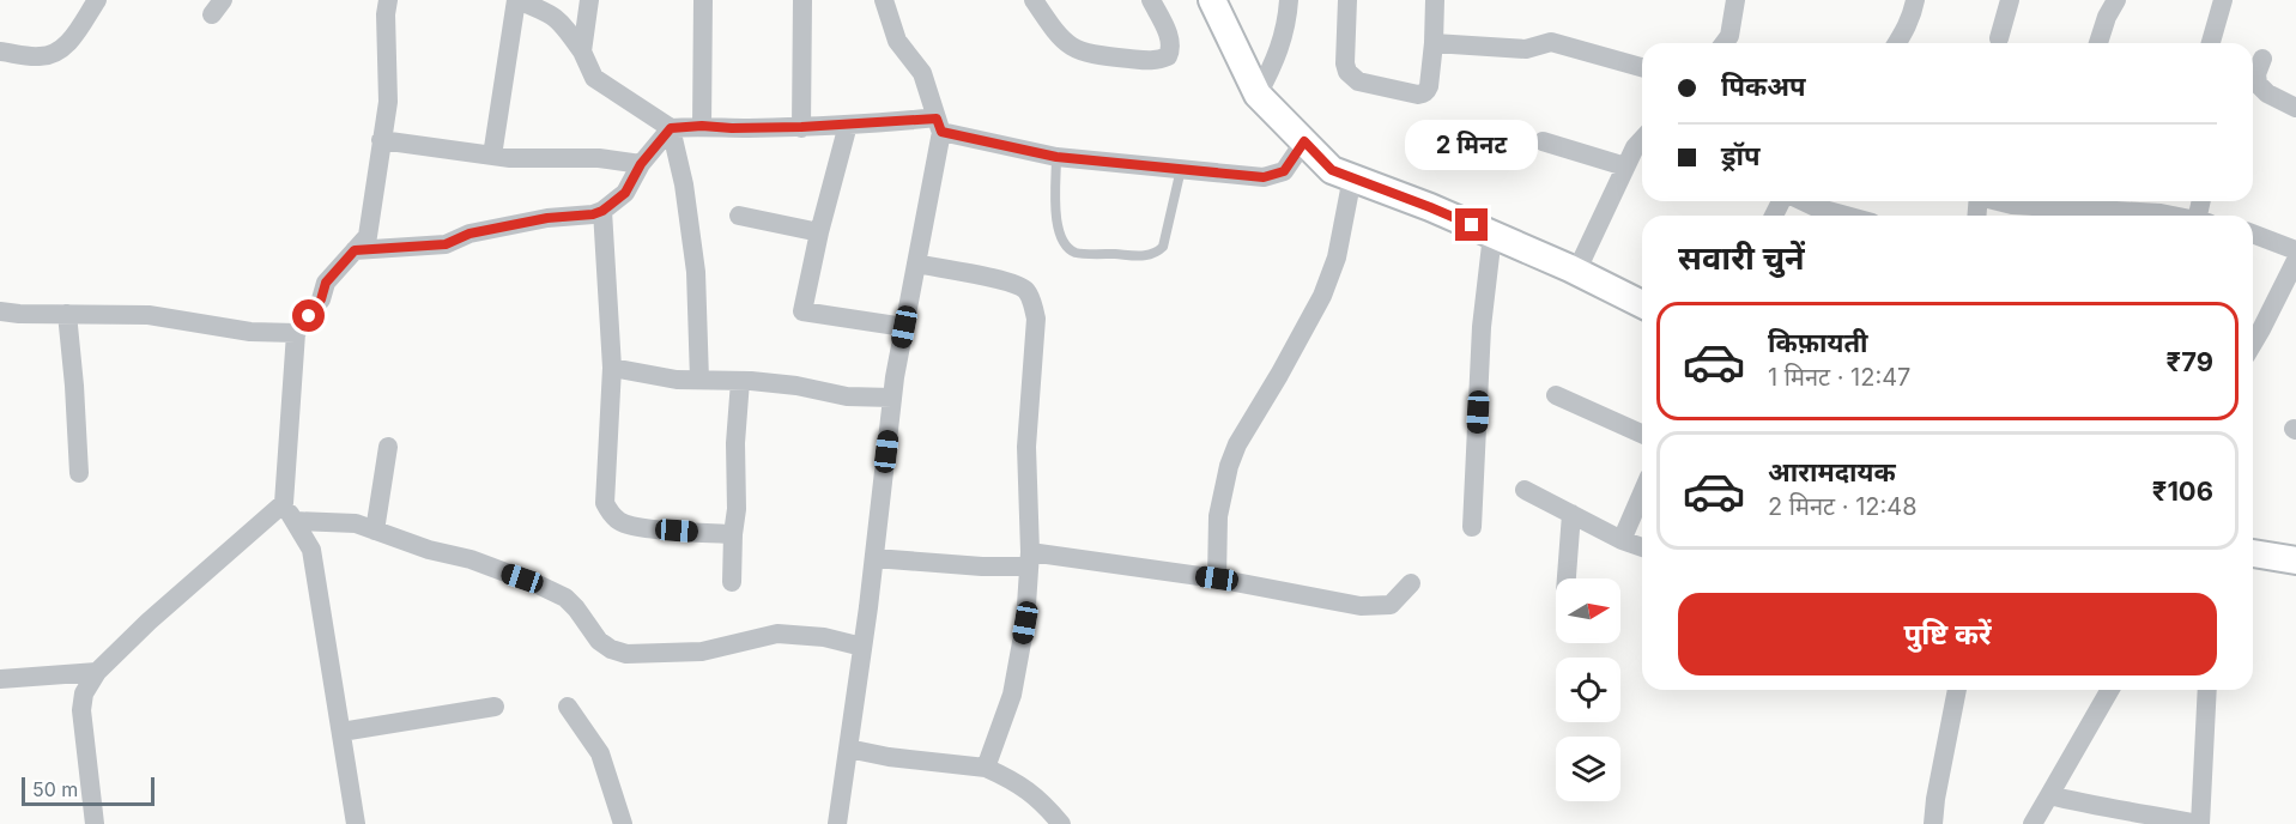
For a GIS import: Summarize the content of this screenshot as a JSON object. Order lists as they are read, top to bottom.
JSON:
{
  "scale_bar": "50 m",
  "north": "right",
  "page": {
    "banner": ["पिकअप", "ड्रॉप"],
    "bubble": "2 मिनट",
    "heading": "सवारी चुनें",
    "list": [
      {
        "name": "किफ़ायती",
        "note": "1 मिनट · 12:47",
        "value": "₹79"
      },
      {
        "name": "आरामदायक",
        "note": "2 मिनट · 12:48",
        "value": "₹106"
      }
    ],
    "buttons": "पुष्टि करें",
    "scale": "50 m"
  }
}
